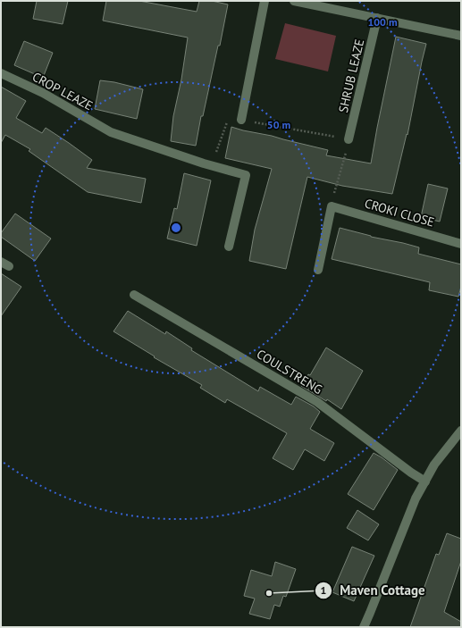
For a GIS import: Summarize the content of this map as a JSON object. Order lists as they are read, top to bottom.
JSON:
{
  "streets": {
    "street": [
      "SHRUB LEAZE",
      "CROP LEAZE",
      "CROKI CLOSE",
      "COULSTRENG"
    ]
  },
  "places": ["Maven Cottage"],
  "rings": ["100 m", "50 m"]
}
